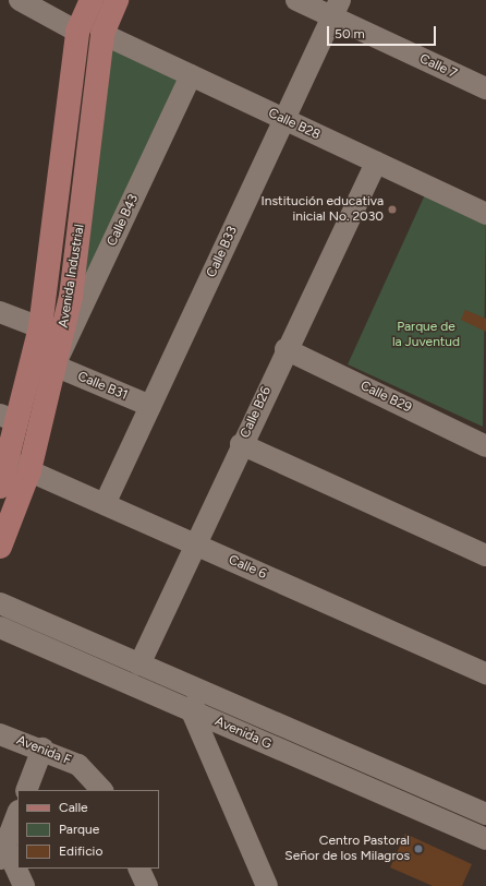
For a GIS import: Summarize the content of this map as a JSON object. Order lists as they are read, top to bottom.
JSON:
{
  "streets": {
    "main road": ["Avenida Industrial"],
    "street": [
      "Calle 7",
      "Calle B28",
      "Calle B43",
      "Calle B33",
      "Calle B31",
      "Calle B29",
      "Calle B26",
      "Calle 6",
      "Avenida G",
      "Avenida F"
    ]
  },
  "crossings": [
    ["Calle 7", "Calle B33"],
    ["Calle B28", "Calle B43"],
    ["Calle B28", "Calle B33"],
    ["Calle B28", "Avenida Industrial"],
    ["Calle B28", "Calle B26"],
    ["Calle B43", "Avenida Industrial"],
    ["Calle B43", "Calle B31"],
    ["Calle B33", "Calle B31"],
    ["Calle B33", "Calle 6"],
    ["Avenida Industrial", "Calle B31"],
    ["Avenida Industrial", "Calle 6"],
    ["Calle B29", "Calle B26"],
    ["Calle B26", "Calle 6"],
    ["Calle B26", "Avenida G"]
  ],
  "parks": ["Parque de la Juventud"],
  "places": ["Institución educativa inicial No. 2030", "Centro Pastoral Señor de los Milagros"],
  "legend": ["Calle", "Parque", "Edificio"],
  "scale_bar": "50 m"
}
